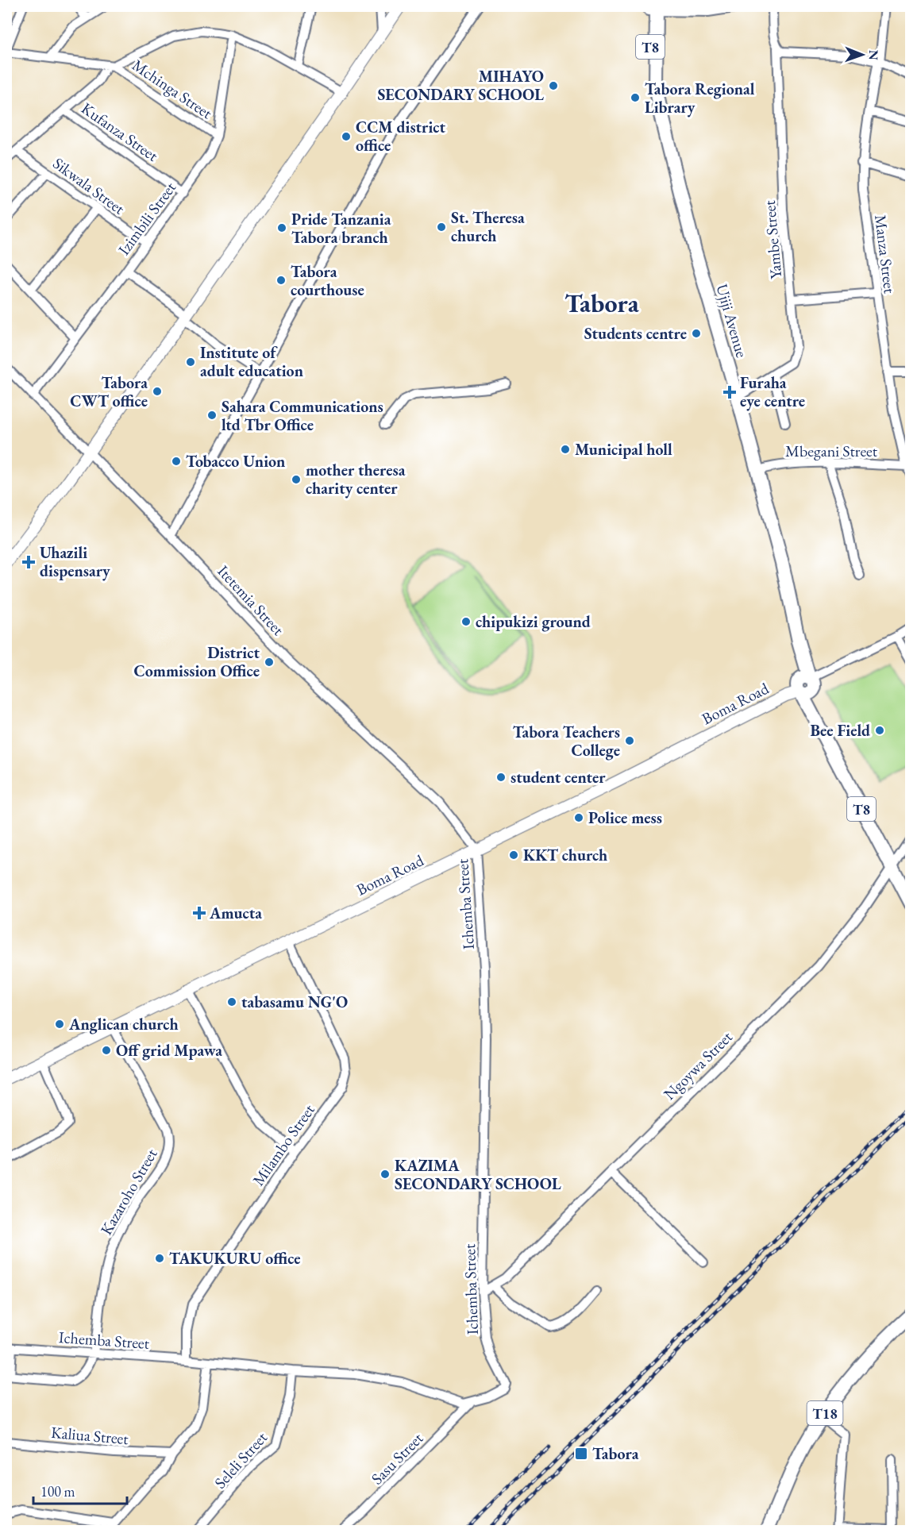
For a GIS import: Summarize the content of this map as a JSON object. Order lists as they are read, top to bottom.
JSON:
{
  "streets": {
    "highway": ["T8", "Ujiji Avenue", "T18"],
    "main road": ["Boma Road"],
    "street": [
      "Mchinga Street",
      "Kufanza Street",
      "Sikwala Street",
      "Izimbili Street",
      "Yambe Street",
      "Manza Street",
      "Mbegani Street",
      "Itetemia Street",
      "Ichemba Street",
      "Ngoywa Street",
      "Milambo Street",
      "Kazaroho Street",
      "Kaliua Street",
      "Sasu Street",
      "Seleli Street"
    ]
  },
  "crossings": [
    ["T8", "Ujiji Avenue"],
    ["T8", "Boma Road"],
    ["T8", "Ngoywa Street"],
    ["Mchinga Street", "Izimbili Street"],
    ["Kufanza Street", "Izimbili Street"],
    ["Sikwala Street", "Izimbili Street"],
    ["Izimbili Street", "Itetemia Street"],
    ["Yambe Street", "Ujiji Avenue"],
    ["Manza Street", "Mbegani Street"],
    ["Ujiji Avenue", "Mbegani Street"],
    ["Ujiji Avenue", "Boma Road"],
    ["Itetemia Street", "Boma Road"],
    ["Itetemia Street", "Ichemba Street"],
    ["Boma Road", "Ichemba Street"],
    ["Boma Road", "Milambo Street"],
    ["Boma Road", "Kazaroho Street"],
    ["Ichemba Street", "Ngoywa Street"],
    ["Ichemba Street", "Milambo Street"],
    ["Ichemba Street", "Kazaroho Street"],
    ["Ichemba Street", "Sasu Street"],
    ["Ichemba Street", "Seleli Street"]
  ],
  "districts": ["Tabora"],
  "places": {
    "other": [
      "MIHAYO SECONDARY SCHOOL",
      "Tabora Regional Library",
      "CCM district office",
      "St. Theresa church",
      "Pride Tanzania Tabora branch",
      "Tabora courthouse",
      "Students centre",
      "Institute of adult education",
      "Tabora CWT office",
      "Sahara Communications ltd Tbr Office",
      "Municipal holl",
      "Tobacco Union",
      "mother theresa charity center",
      "chipukizi ground",
      "District Commission Office",
      "Bee Field",
      "Tabora Teachers College",
      "student center",
      "Police mess",
      "KKT church",
      "tabasamu NG'O",
      "Anglican church",
      "Off grid Mpawa",
      "KAZIMA SECONDARY SCHOOL",
      "TAKUKURU office"
    ],
    "health": ["Furaha eye centre", "Uhazili dispensary", "Amucta"],
    "transit": ["Tabora"]
  },
  "scale_bar": "100 m",
  "north": "right"
}
